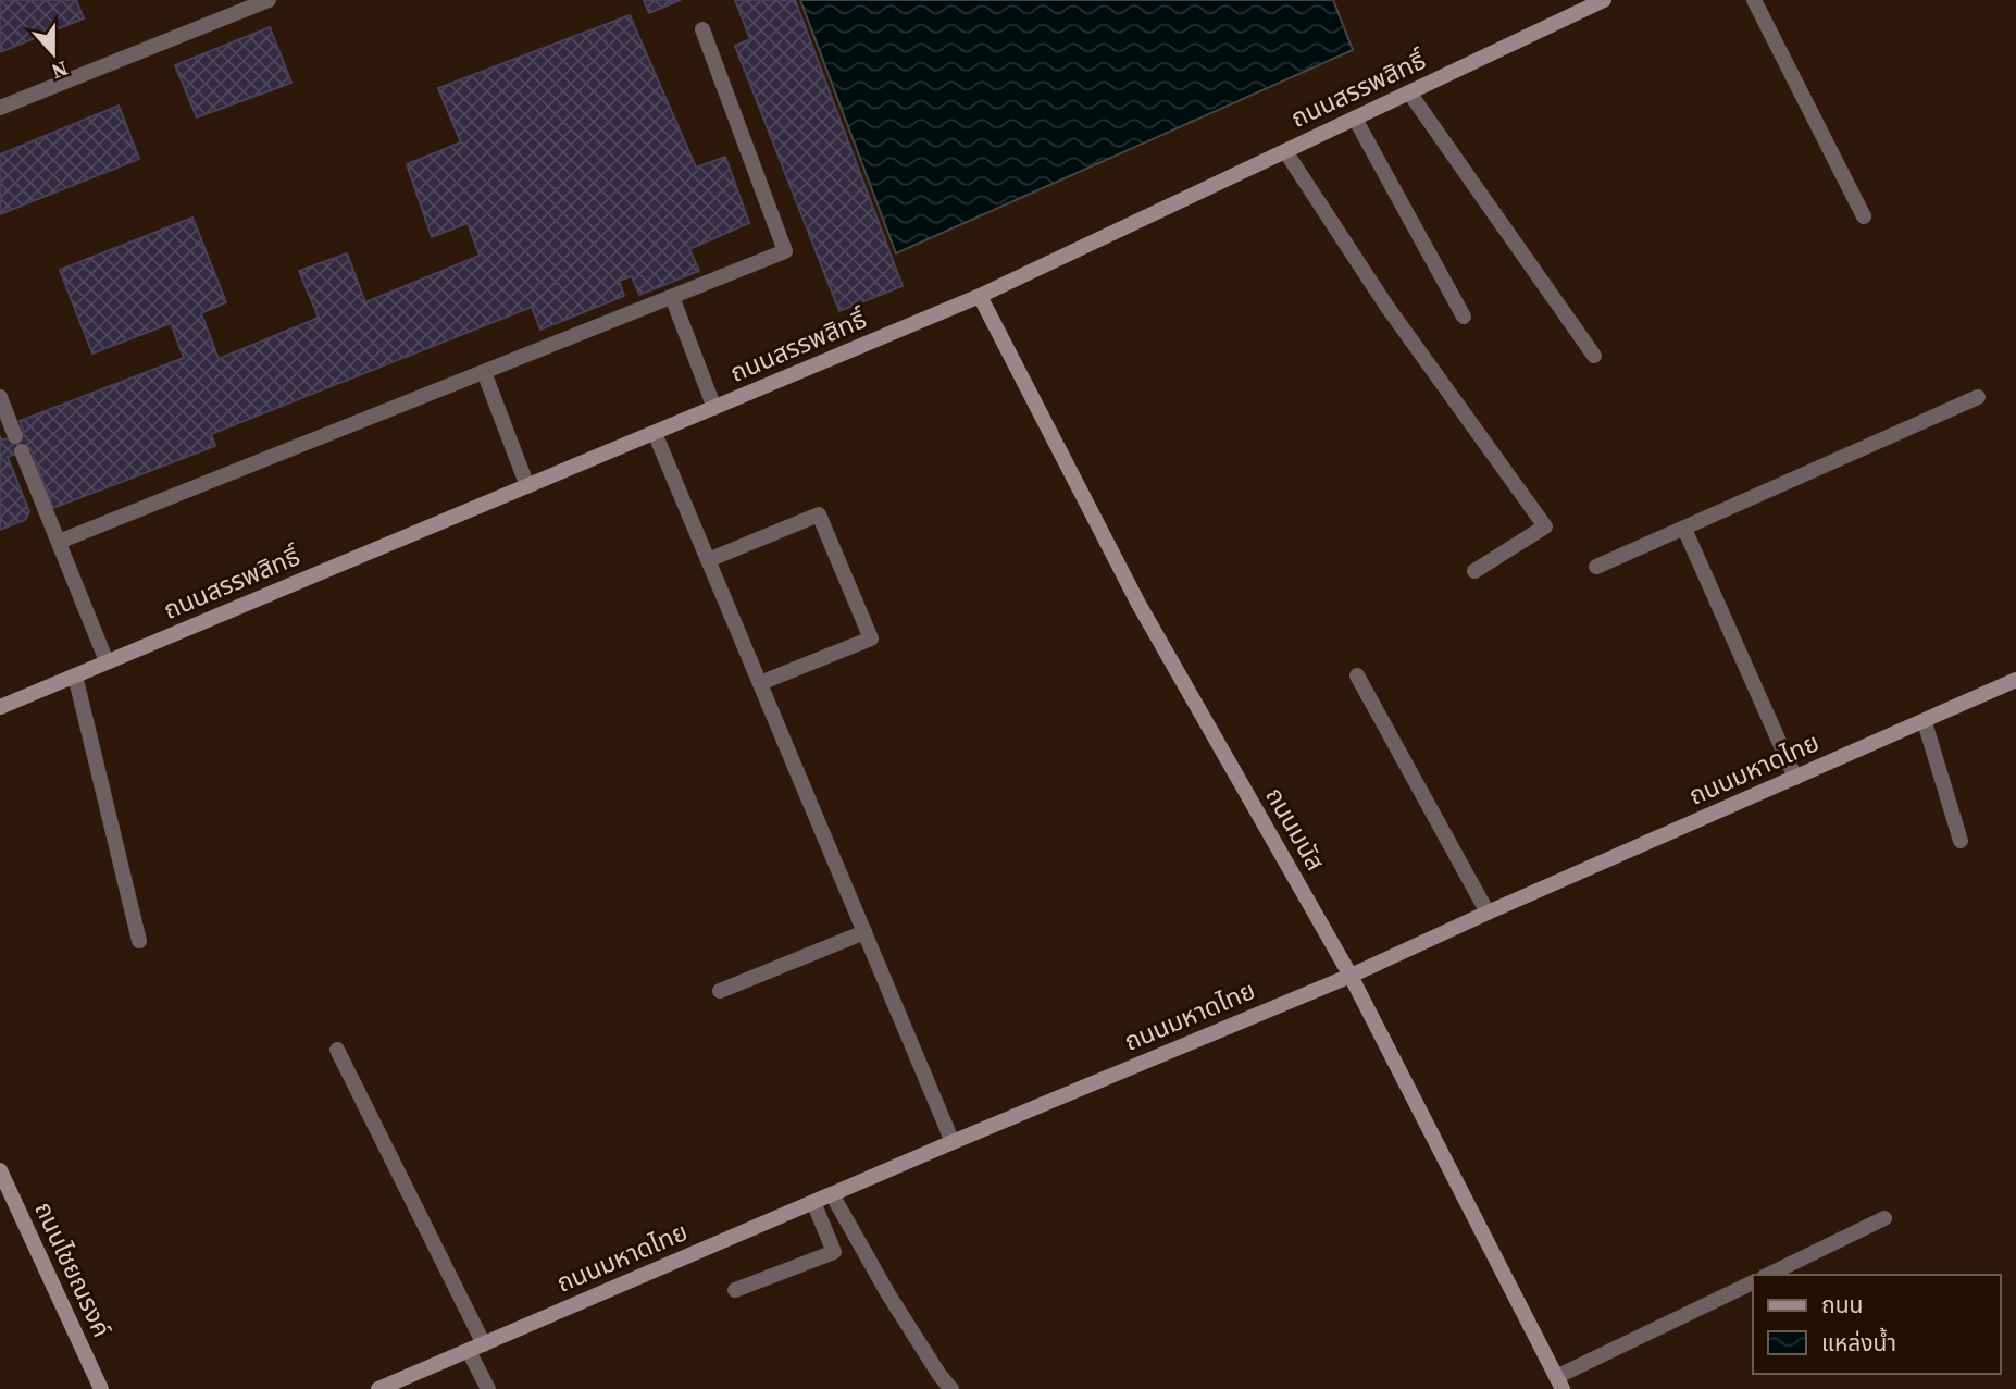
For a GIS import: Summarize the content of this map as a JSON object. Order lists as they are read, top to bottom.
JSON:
{
  "streets": {
    "street": [
      "ถนนสรรพสิทธิ์",
      "ถนนมหาดไทย",
      "ถนนมนัส",
      "ถนนไชยณรงค์"
    ]
  },
  "crossings": [
    ["ถนนสรรพสิทธิ์", "ถนนมนัส"],
    ["ถนนมหาดไทย", "ถนนมนัส"]
  ],
  "legend": ["ถนน", "แหล่งน้ำ"],
  "north": "bottom"
}
